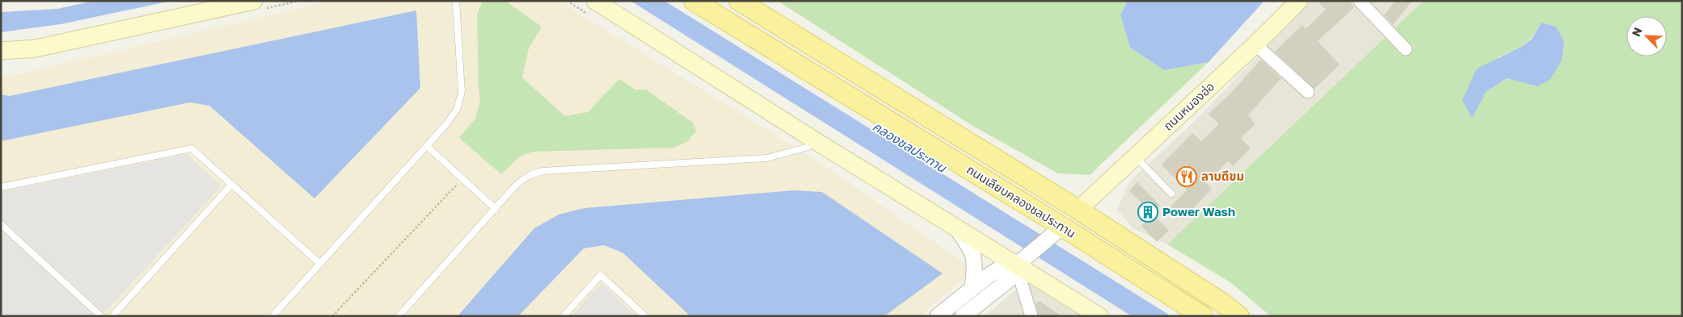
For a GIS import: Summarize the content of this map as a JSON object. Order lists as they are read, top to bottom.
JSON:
{
  "streets": {
    "main road": ["ถนนหนองฮ่อ", "ถนนเลียบคลองชลประทาน"]
  },
  "crossings": [
    ["ถนนหนองฮ่อ", "ถนนเลียบคลองชลประทาน"]
  ],
  "water": ["คลองชลประทาน"],
  "places": {
    "restaurant": ["ลาบดีขม"],
    "building": ["Power Wash"]
  },
  "north": "top left"
}
